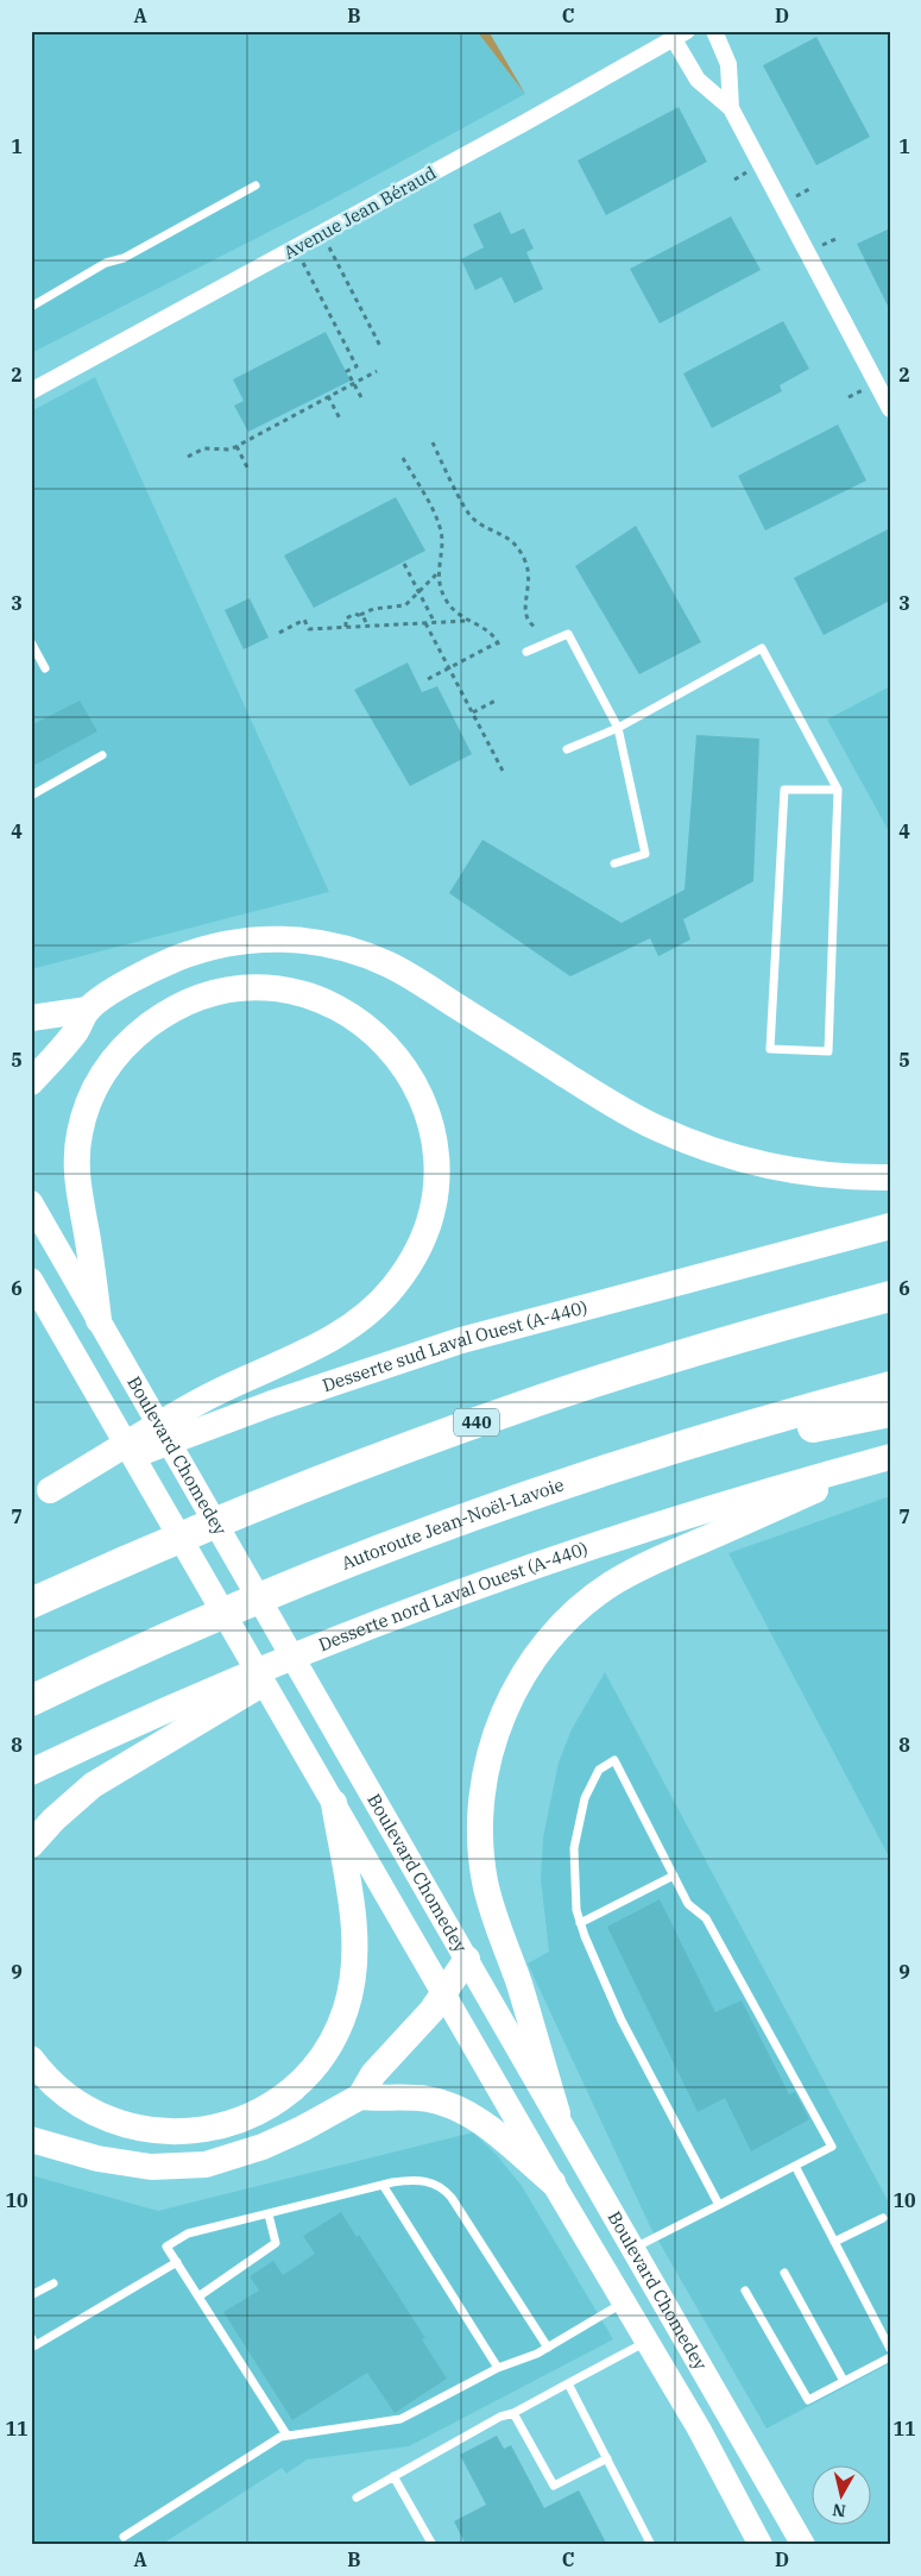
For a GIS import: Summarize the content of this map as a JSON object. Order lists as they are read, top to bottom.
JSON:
{
  "streets": {
    "highway": ["440", "Autoroute Jean-Noël-Lavoie"],
    "main road": ["Desserte sud Laval Ouest (A-440)", "Desserte nord Laval Ouest (A-440)"],
    "street": ["Avenue Jean Béraud", "Boulevard Chomedey"]
  },
  "north": "bottom",
  "grid": {
    "columns": [
      "A",
      "B",
      "C",
      "D"
    ],
    "rows": [
      "1",
      "2",
      "3",
      "4",
      "5",
      "6",
      "7",
      "8",
      "9",
      "10",
      "11"
    ]
  }
}
